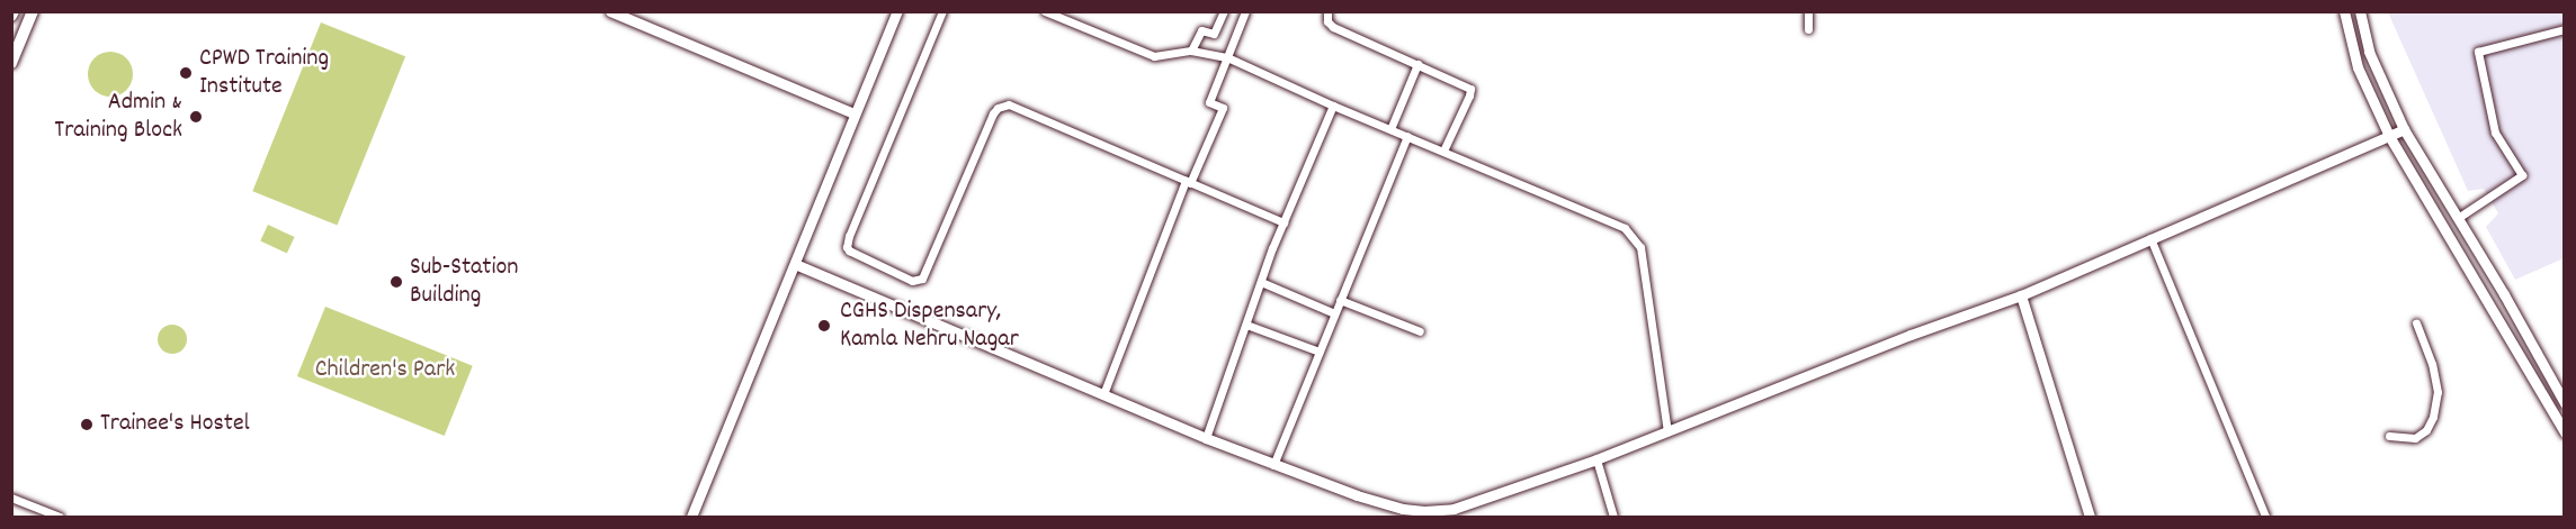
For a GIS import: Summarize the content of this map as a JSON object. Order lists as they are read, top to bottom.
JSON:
{
  "parks": ["Children's Park"],
  "places": [
    "CPWD Training Institute",
    "Admin & Training Block",
    "Sub-Station Building",
    "CGHS Dispensary, Kamla Nehru Nagar",
    "Trainee's Hostel"
  ]
}
